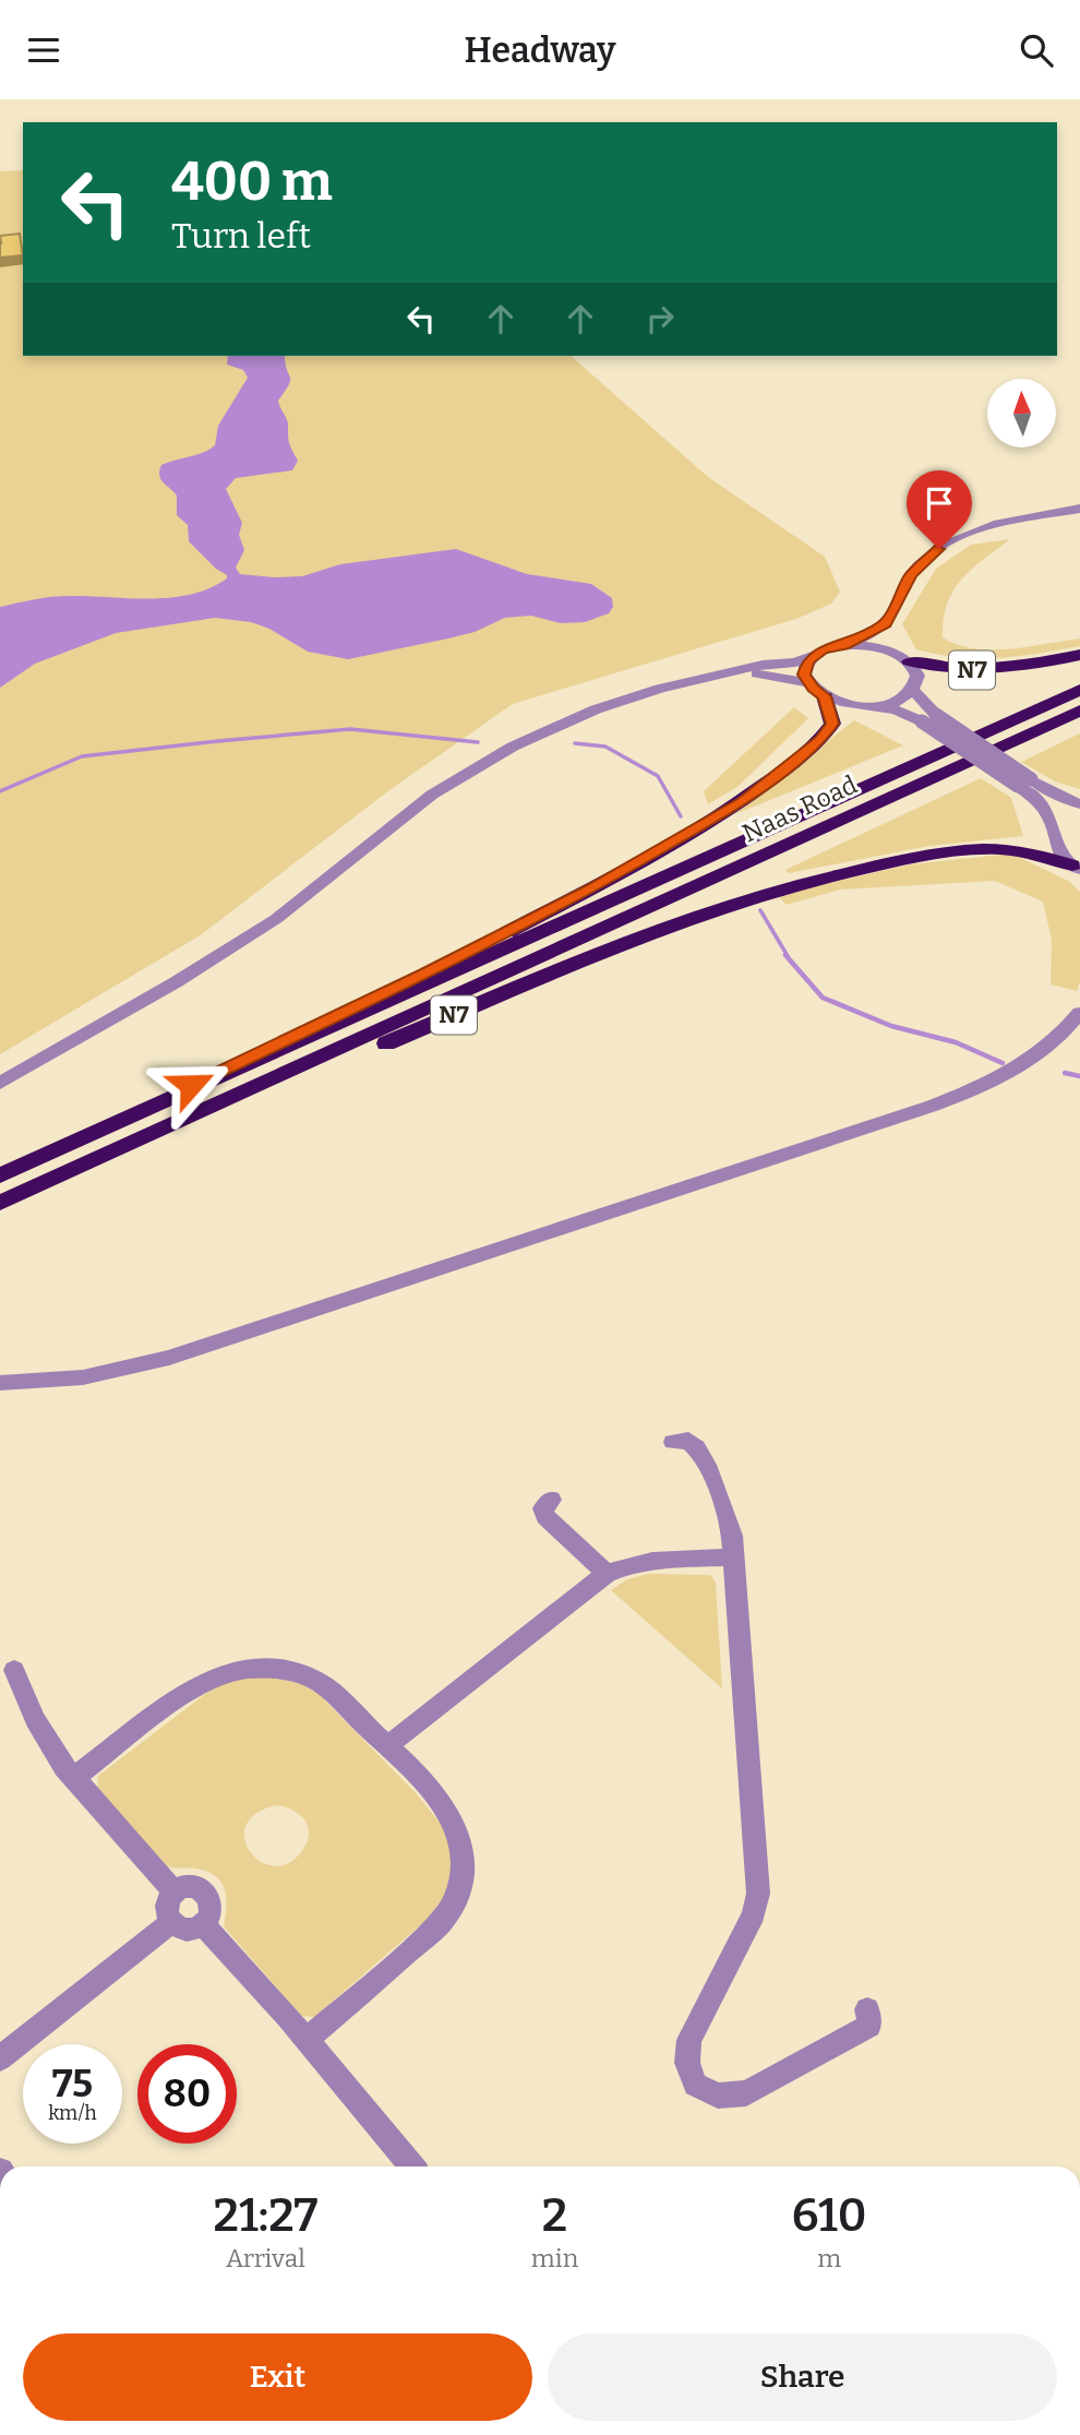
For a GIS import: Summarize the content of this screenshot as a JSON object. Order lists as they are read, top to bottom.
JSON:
{
  "streets": {
    "highway": ["N7", "Naas Road"]
  },
  "crossings": [
    ["N7", "Naas Road"]
  ],
  "north": "top",
  "page": {
    "header": "Headway",
    "turn": ["400 m", "Turn left"],
    "speed": "75 km/h",
    "limit": "80",
    "eta": [
      "21:27",
      "Arrival",
      "2",
      "min",
      "610",
      "m"
    ],
    "buttons": ["Exit", "Share"]
  }
}
